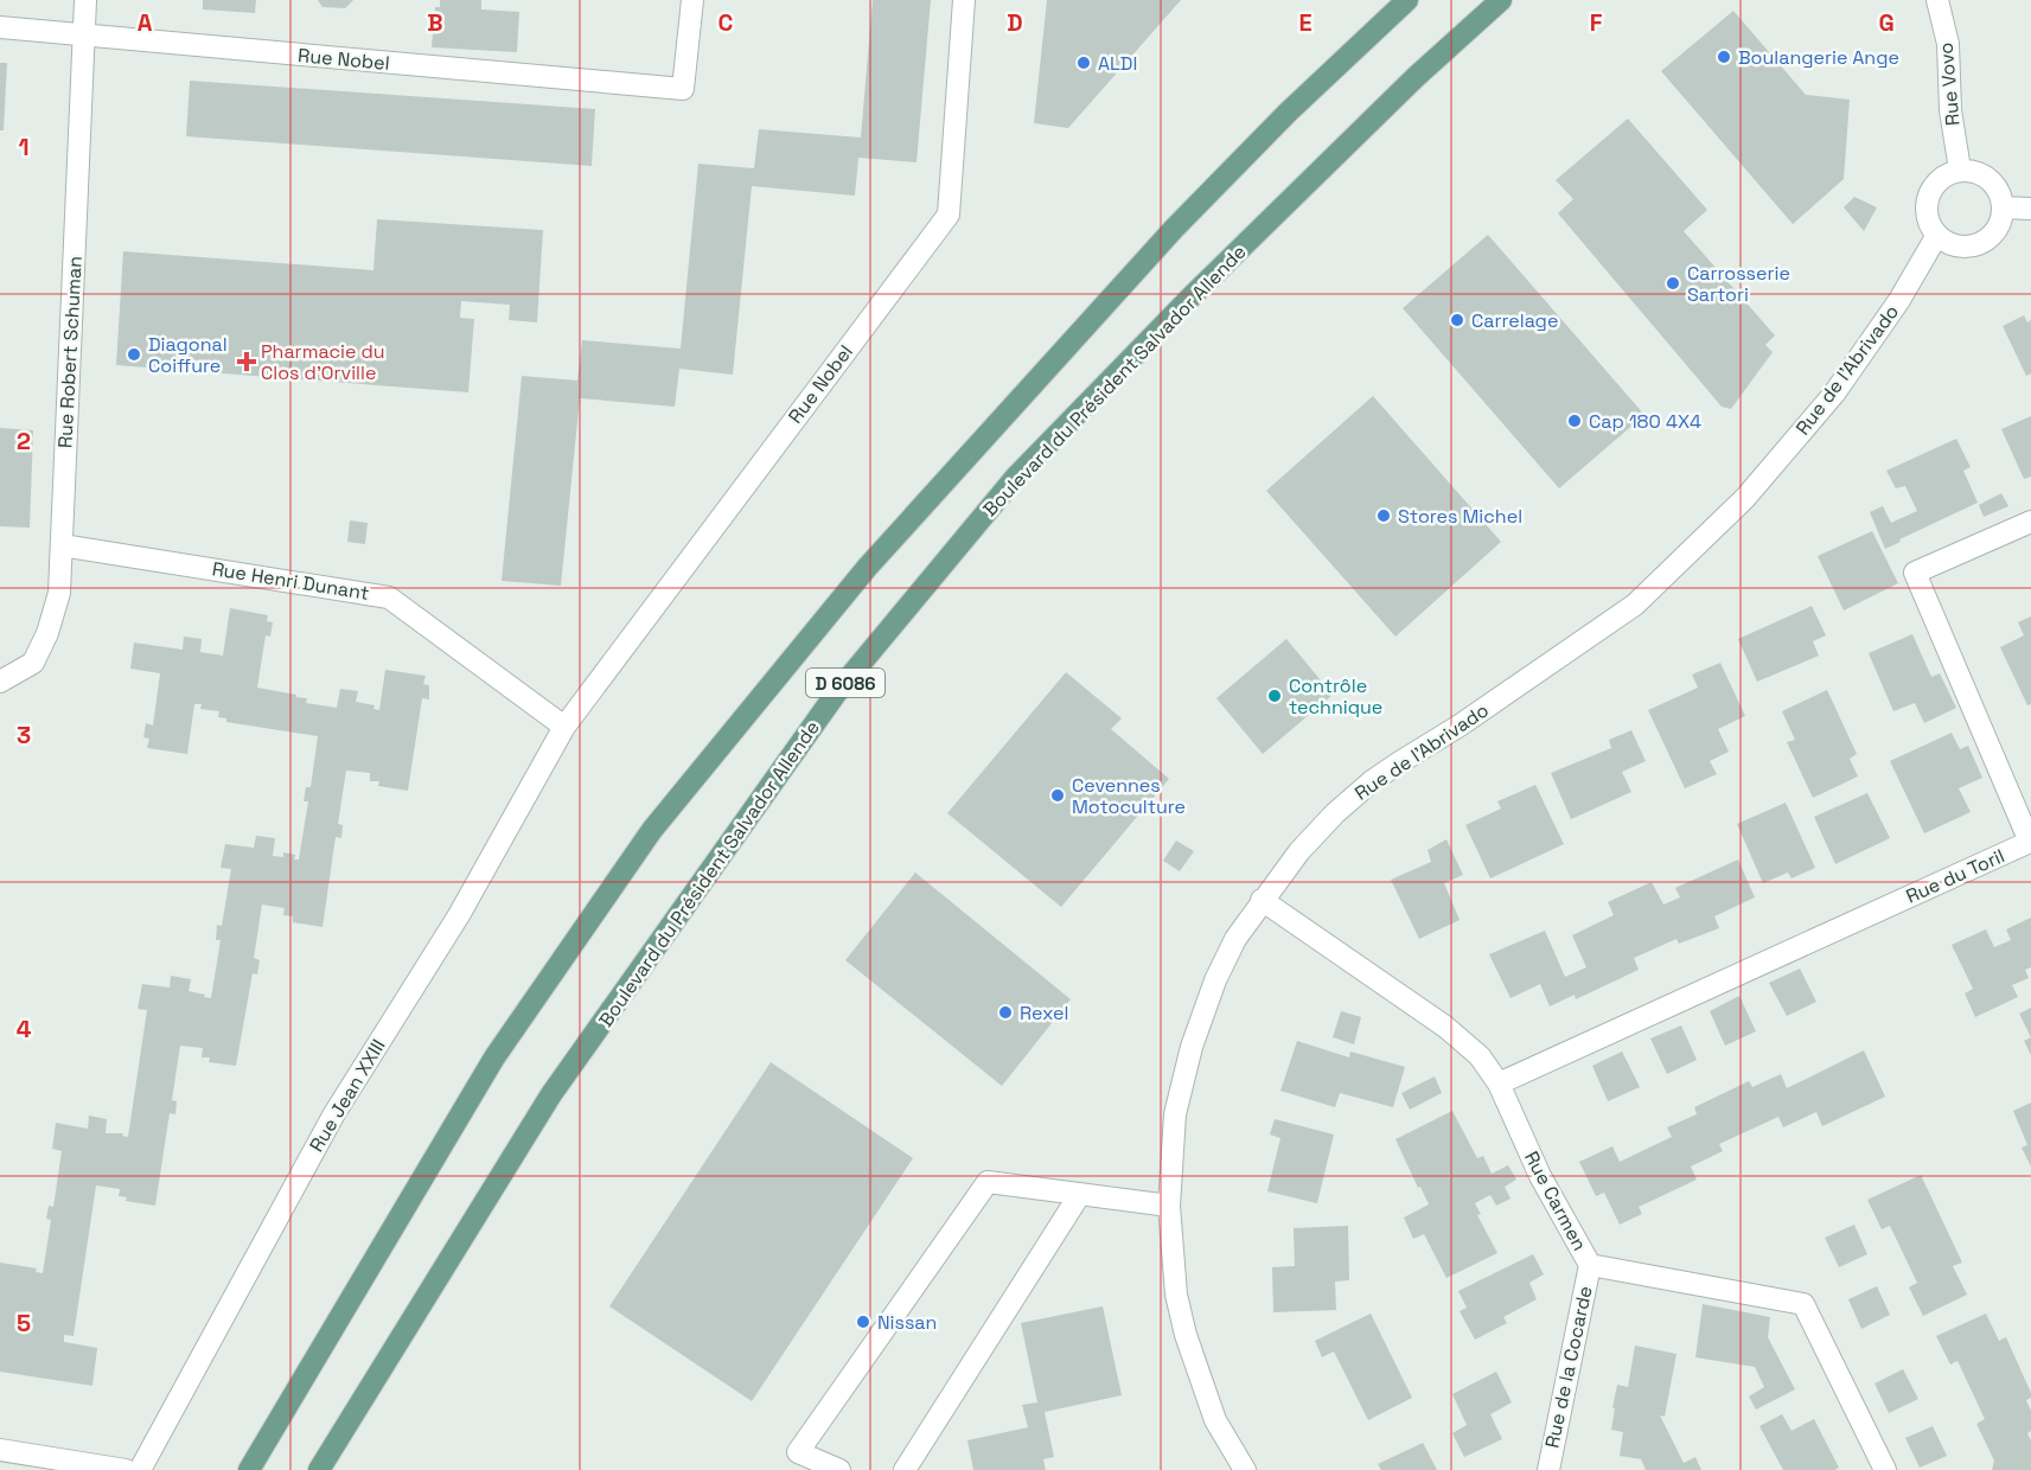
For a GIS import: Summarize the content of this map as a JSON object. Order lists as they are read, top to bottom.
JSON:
{
  "streets": {
    "main road": ["Boulevard du Président Salvador Allende", "D 6086"],
    "street": [
      "Rue Nobel",
      "Rue Vovo",
      "Rue Robert Schuman",
      "Rue de l'Abrivado",
      "Rue Henri Dunant",
      "Rue du Toril",
      "Rue Jean XXIII",
      "Rue Carmen",
      "Rue de la Cocarde"
    ]
  },
  "crossings": [
    ["Rue Nobel", "Rue Robert Schuman"],
    ["Rue Nobel", "Rue Henri Dunant"],
    ["Rue Nobel", "Rue Jean XXIII"],
    ["Rue Vovo", "Rue de l'Abrivado"],
    ["Rue Robert Schuman", "Rue Henri Dunant"],
    ["Rue de l'Abrivado", "Rue Carmen"],
    ["Rue Henri Dunant", "Rue Jean XXIII"],
    ["Rue du Toril", "Rue Carmen"],
    ["Rue Carmen", "Rue de la Cocarde"]
  ],
  "places": {
    "other": [
      "Boulangerie Ange",
      "ALDI",
      "Carrosserie Sartori",
      "Carrelage",
      "Diagonal Coiffure",
      "Cap 180 4X4",
      "Stores Michel",
      "Contrôle technique",
      "Cevennes Motoculture",
      "Rexel",
      "Nissan"
    ],
    "health": ["Pharmacie du Clos d'Orville"]
  },
  "grid": {
    "columns": [
      "A",
      "B",
      "C",
      "D",
      "E",
      "F",
      "G"
    ],
    "rows": [
      "1",
      "2",
      "3",
      "4",
      "5"
    ]
  }
}
